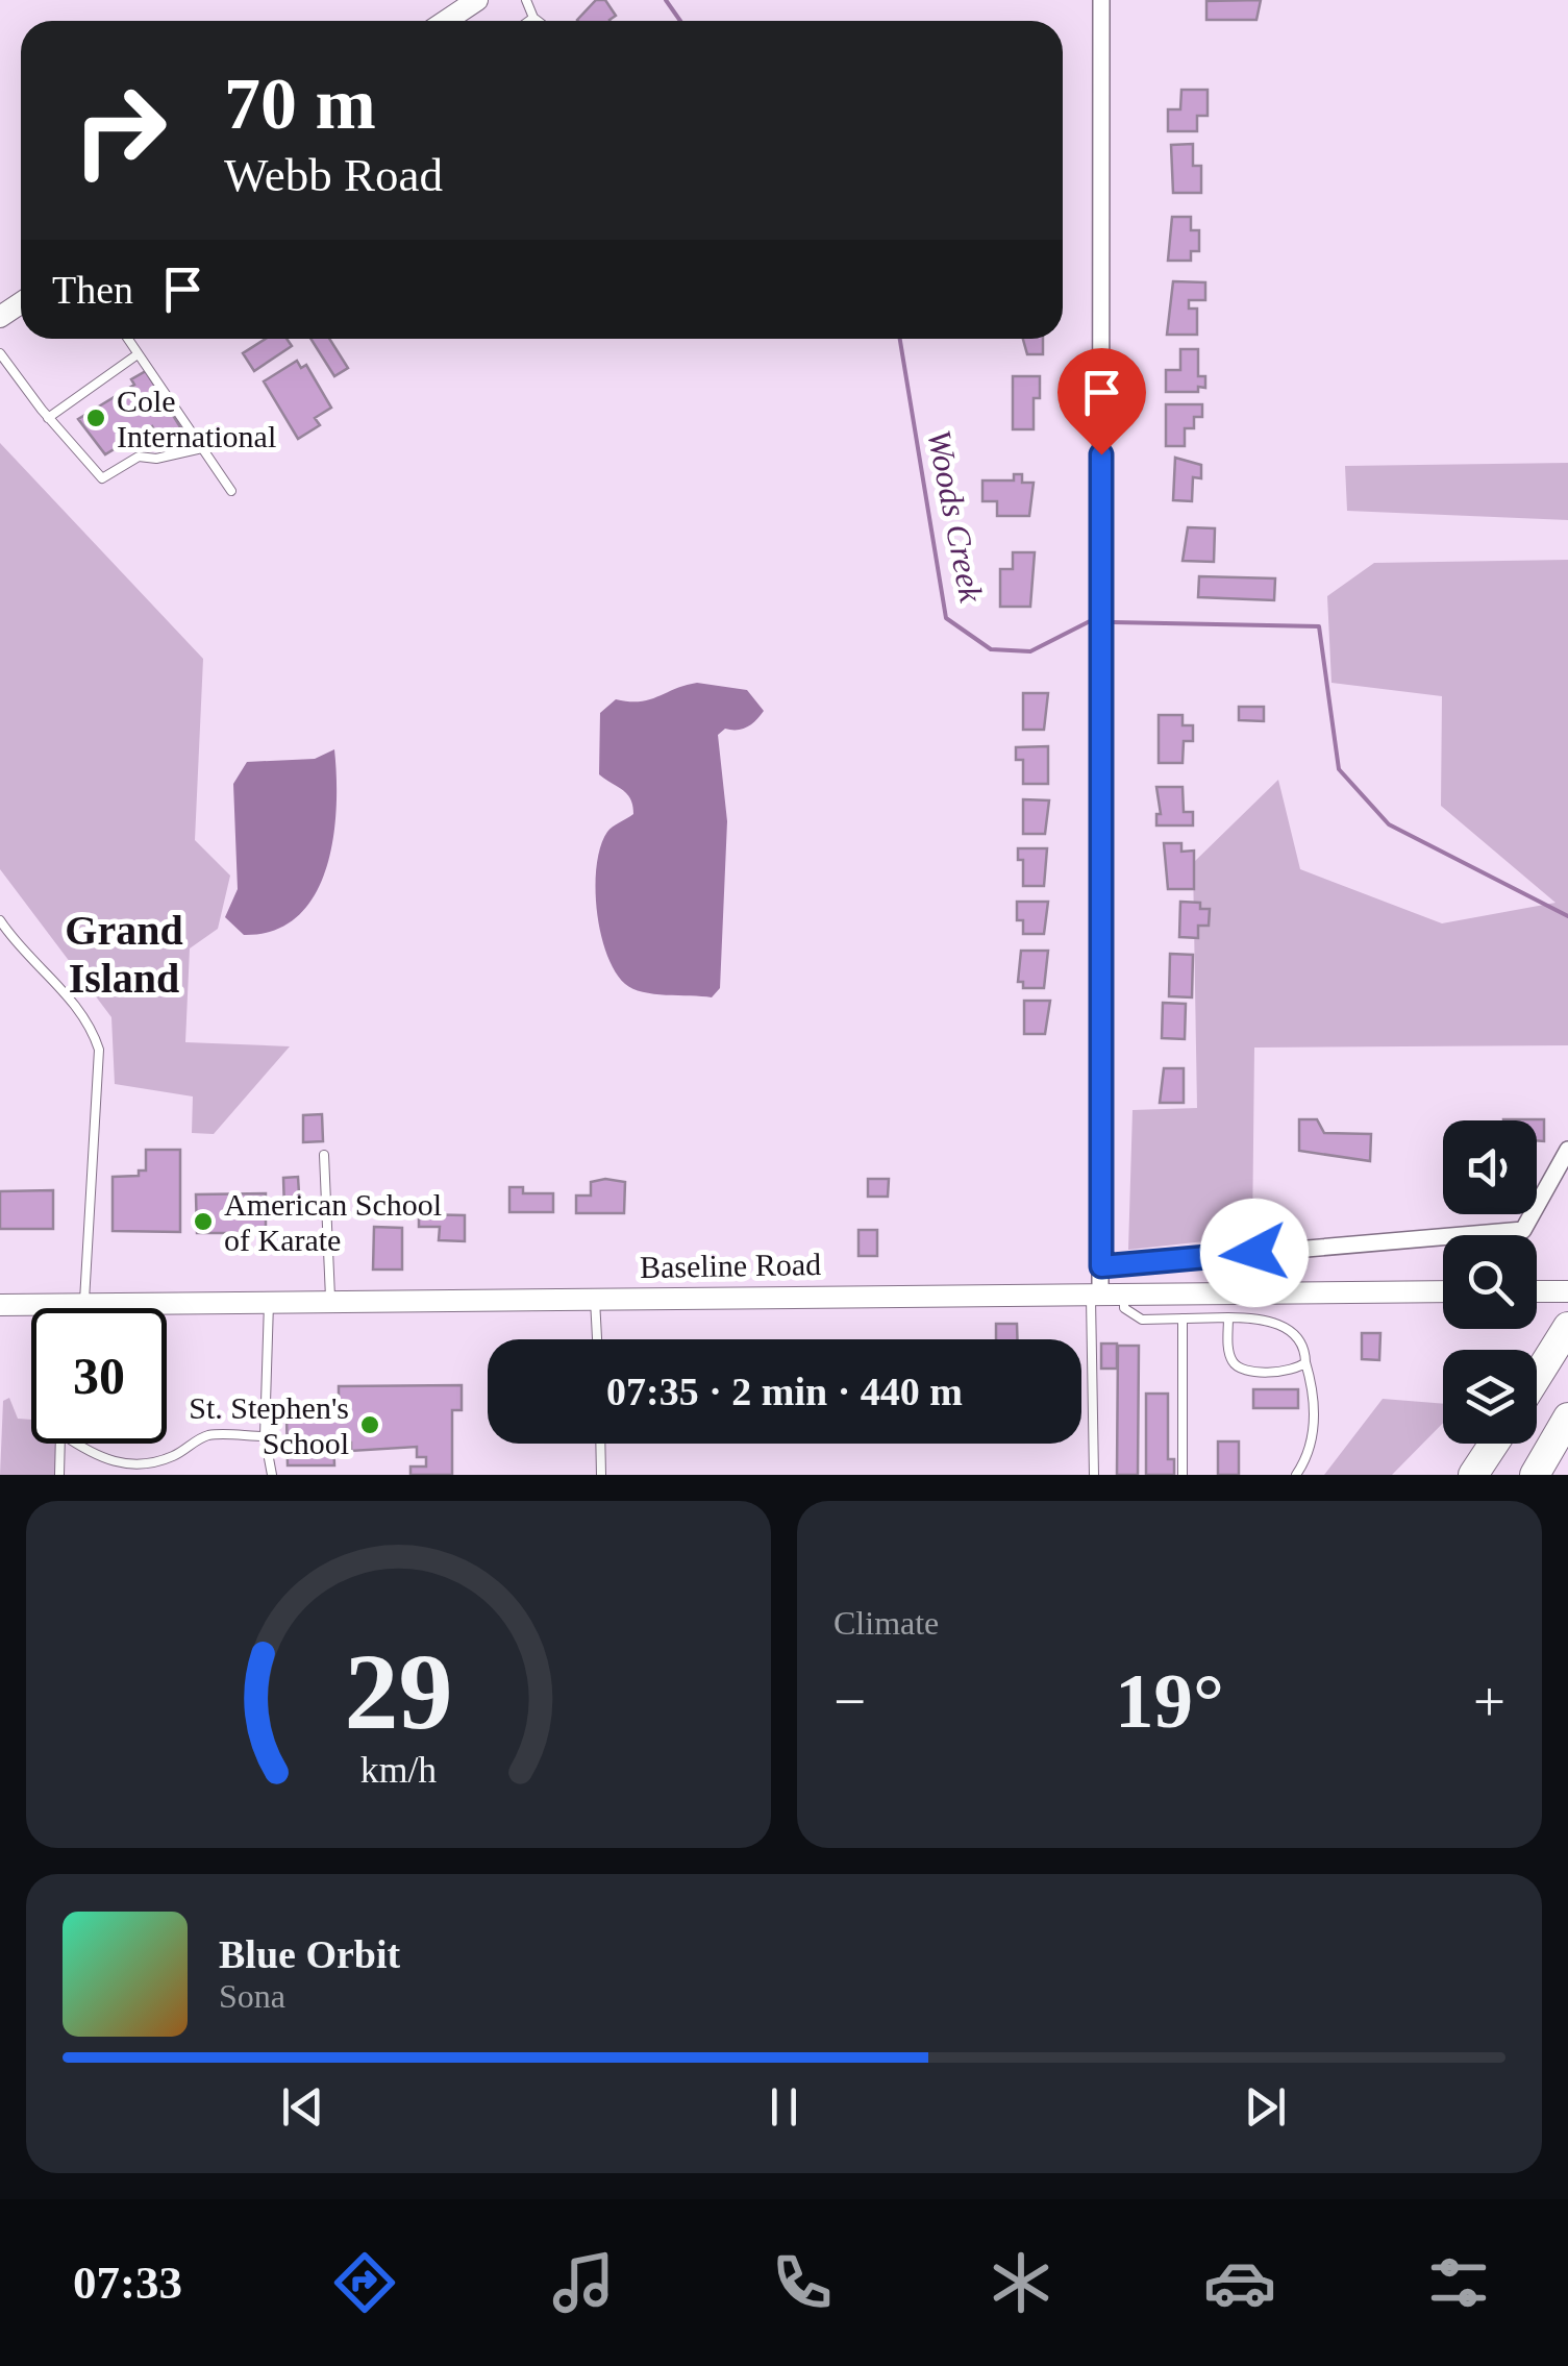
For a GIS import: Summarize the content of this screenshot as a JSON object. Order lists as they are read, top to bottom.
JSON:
{
  "streets": {
    "street": ["Baseline Road"]
  },
  "districts": ["Grand Island"],
  "water": ["Woods Creek"],
  "places": ["Cole International", "American School of Karate", "St. Stephen's School"],
  "page": {
    "turn": ["70 m", "Webb Road"],
    "then": "Then",
    "limit": "30",
    "trip": "07:35 · 2 min · 440 m",
    "tile": "Climate",
    "heat": ["−", "19°", "+"],
    "song": ["Blue Orbit", "Sona"],
    "tabs": "07:33",
    "gauge": ["29", "km/h"]
  }
}
